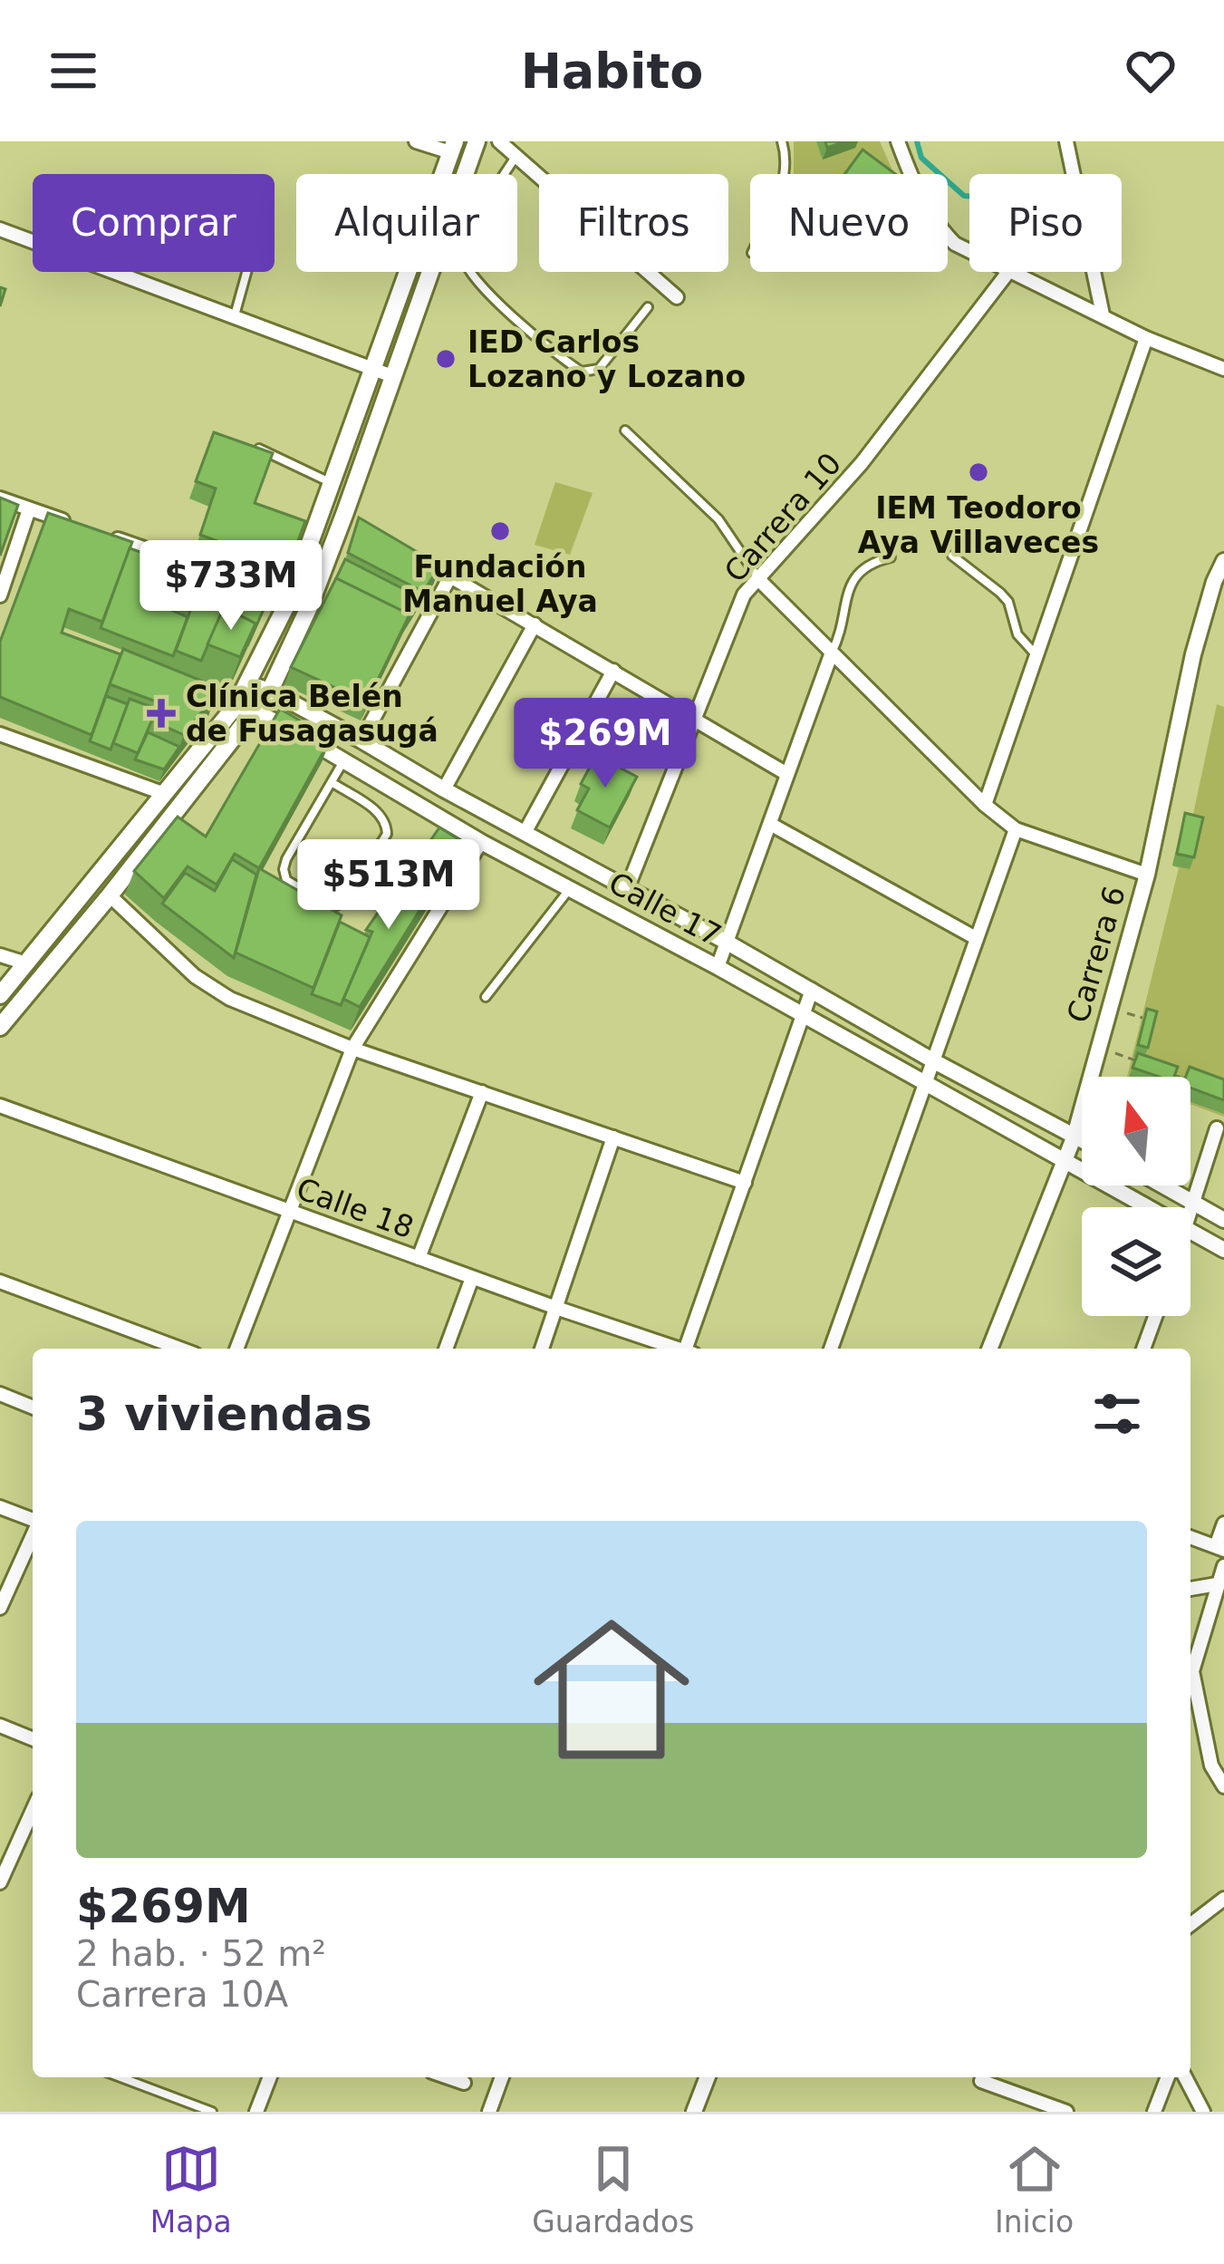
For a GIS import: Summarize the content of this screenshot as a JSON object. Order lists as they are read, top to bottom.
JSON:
{
  "streets": {
    "street": [
      "Carrera 10",
      "Calle 17",
      "Carrera 6",
      "Calle 18"
    ]
  },
  "crossings": [
    ["Carrera 10", "Calle 17"],
    ["Calle 17", "Carrera 6"]
  ],
  "places": {
    "other": ["IED Carlos Lozano y Lozano", "IEM Teodoro Aya Villaveces", "Fundación Manuel Aya"],
    "health": ["Clínica Belén de Fusagasugá"]
  },
  "north": "top",
  "page": {
    "header": "Habito",
    "chip": [
      "Comprar",
      "Alquilar",
      "Filtros",
      "Nuevo",
      "Piso"
    ],
    "price": ["$733M", "$269M", "$513M"],
    "heading": "3 viviendas",
    "list": [
      {
        "name": "$269M",
        "note": "2 hab. · 52 m² · Carrera 10A"
      }
    ],
    "tabs": ["Mapa", "Guardados", "Inicio"]
  }
}
